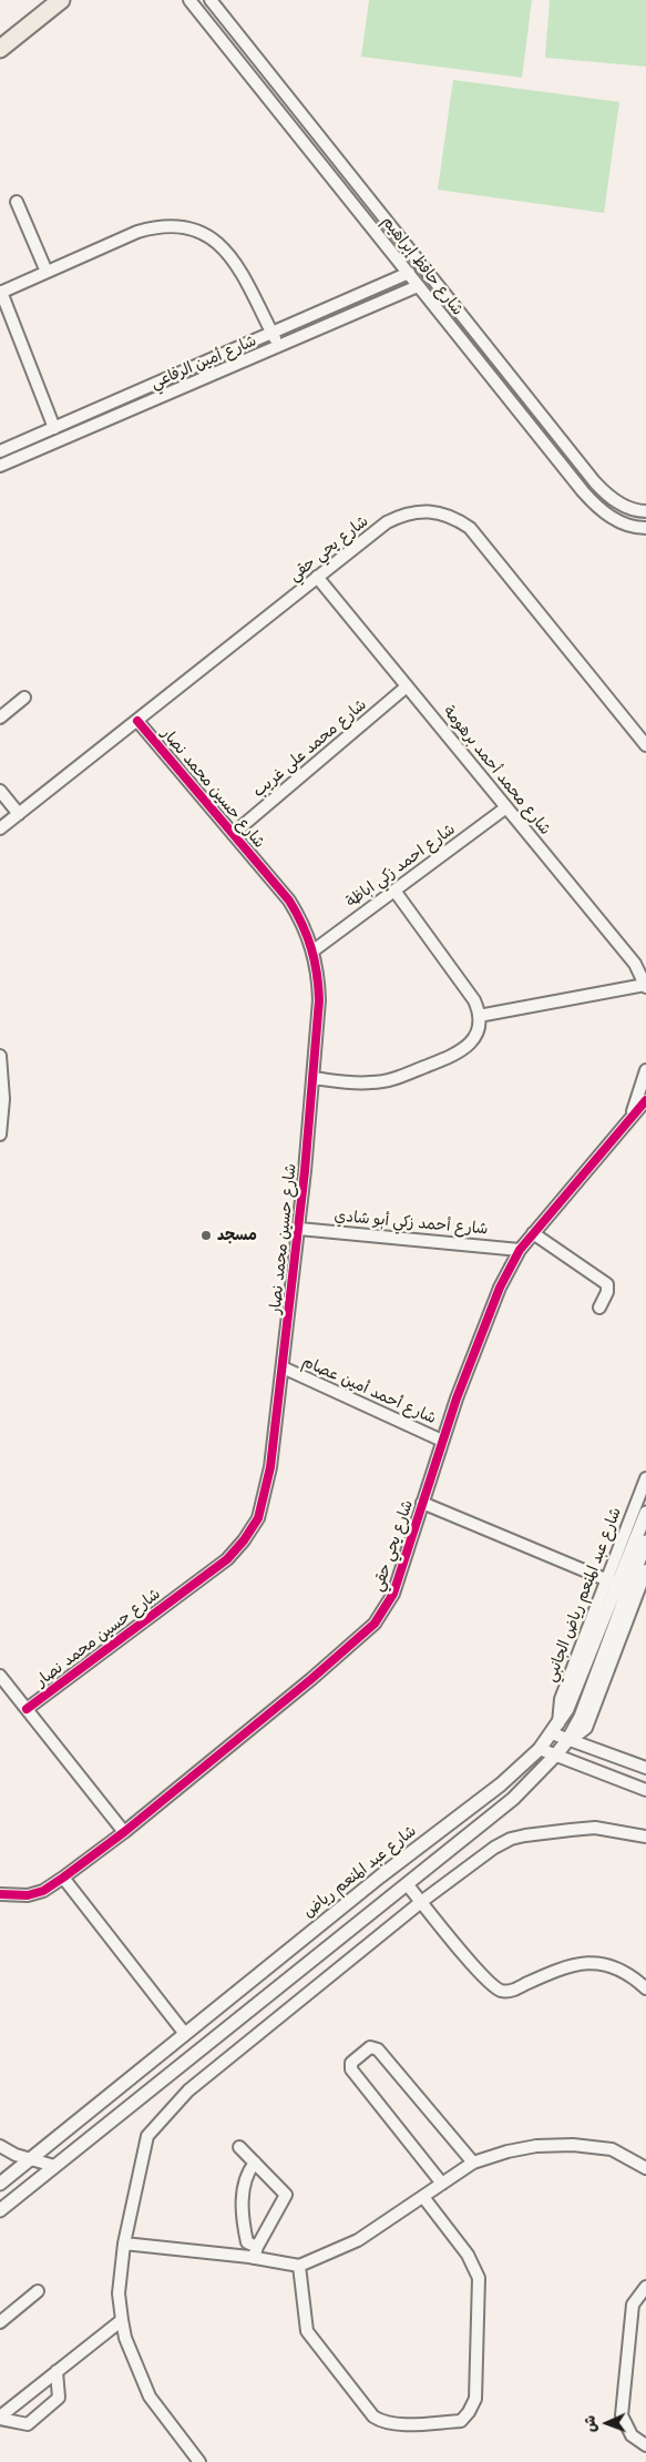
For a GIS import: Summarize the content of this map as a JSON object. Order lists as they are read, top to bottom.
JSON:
{
  "streets": {
    "street": [
      "شارع حافظ إبراهيم",
      "شارع أمين الرفاعي",
      "شارع يحي حقي",
      "شارع محمد على غريب",
      "شارع محمد أحمد برهومة",
      "شارع حسين محمد نصار",
      "شارع احمد زكي اباظة",
      "شارع أحمد زكي أبو شادي",
      "شارع أحمد أمين عصام",
      "شارع عبد المنعم رياض الجانبي",
      "شارع عبد المنعم رياض"
    ]
  },
  "crossings": [
    ["شارع حافظ إبراهيم", "شارع أمين الرفاعي"],
    ["شارع يحي حقي", "شارع محمد أحمد برهومة"],
    ["شارع يحي حقي", "شارع حسين محمد نصار"],
    ["شارع يحي حقي", "شارع أحمد زكي أبو شادي"],
    ["شارع يحي حقي", "شارع أحمد أمين عصام"],
    ["شارع محمد على غريب", "شارع محمد أحمد برهومة"],
    ["شارع محمد على غريب", "شارع حسين محمد نصار"],
    ["شارع محمد أحمد برهومة", "شارع احمد زكي اباظة"],
    ["شارع حسين محمد نصار", "شارع احمد زكي اباظة"],
    ["شارع حسين محمد نصار", "شارع أحمد زكي أبو شادي"],
    ["شارع حسين محمد نصار", "شارع أحمد أمين عصام"],
    ["شارع عبد المنعم رياض الجانبي", "شارع عبد المنعم رياض"]
  ],
  "places": ["مسجد"],
  "north": "left"
}
